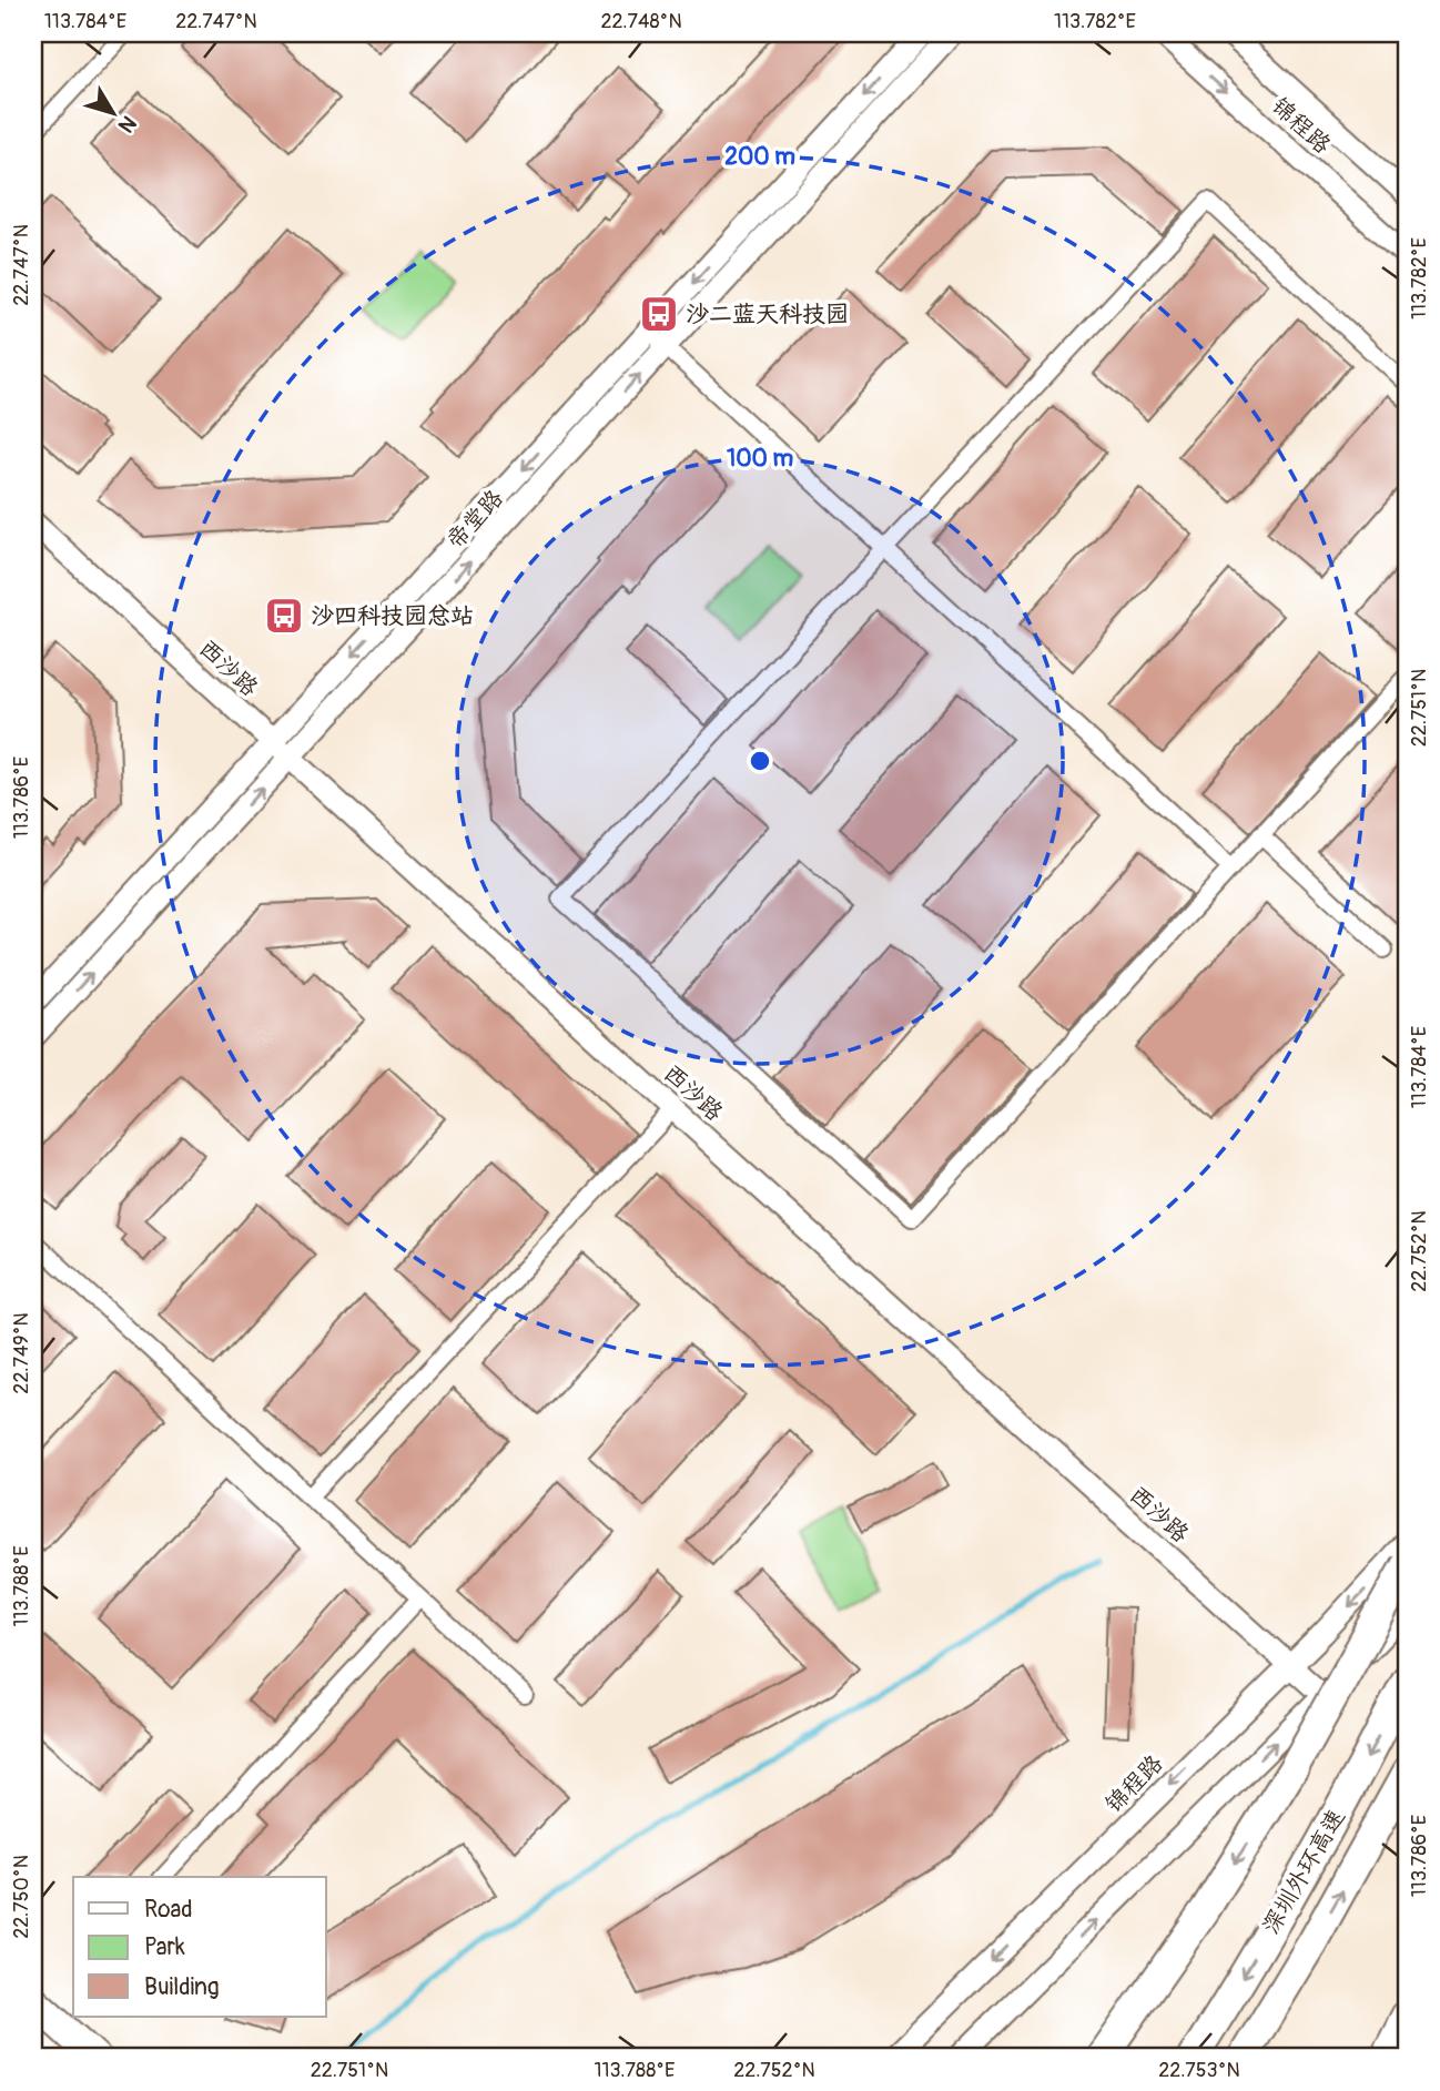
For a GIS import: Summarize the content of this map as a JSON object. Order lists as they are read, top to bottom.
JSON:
{
  "streets": {
    "highway": ["深圳外环高速"],
    "street": ["锦程路", "帝堂路", "西沙路"]
  },
  "crossings": [
    ["锦程路", "西沙路"],
    ["帝堂路", "西沙路"]
  ],
  "places": {
    "bus stop": ["沙二蓝天科技园", "沙四科技园总站"]
  },
  "legend": ["Road", "Park", "Building"],
  "north": "bottom right",
  "coordinates": [
    "113.784°E",
    "22.747°N",
    "22.748°N",
    "113.782°E",
    "22.751°N",
    "113.786°E",
    "22.752°N",
    "22.749°N",
    "113.788°E",
    "22.750°N",
    "22.753°N"
  ],
  "rings": ["200 m", "100 m"]
}
